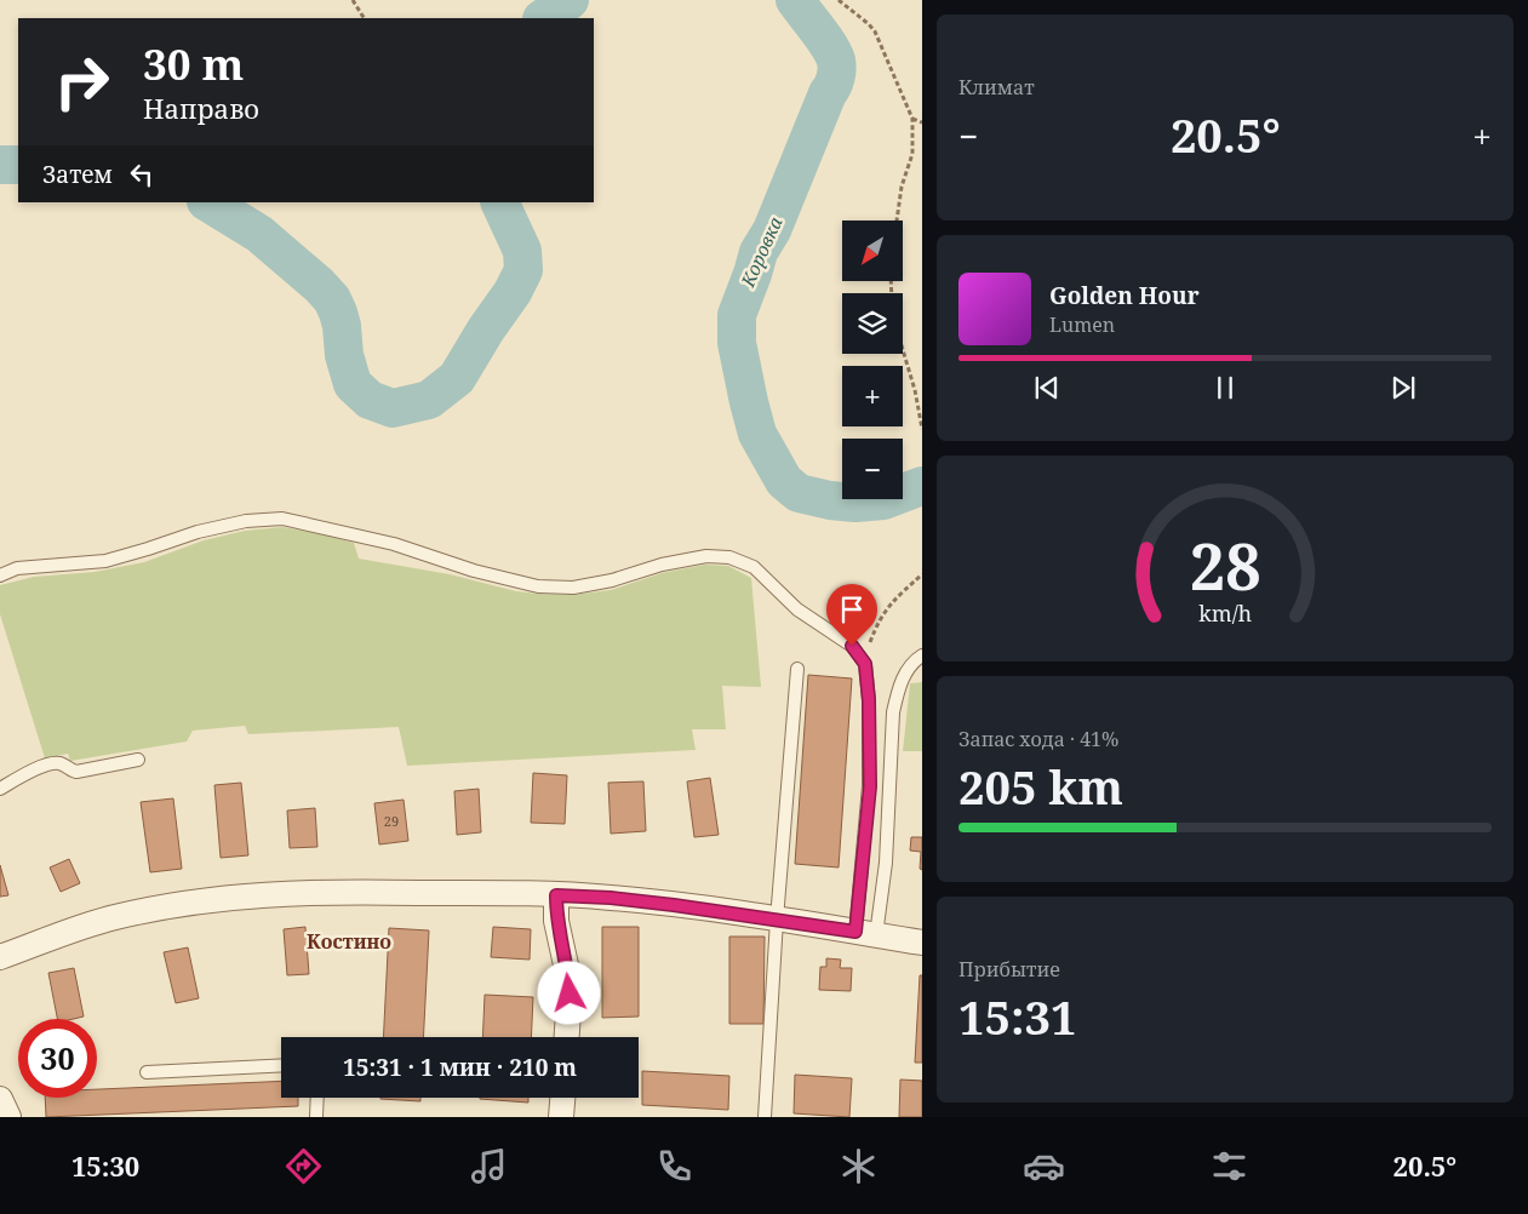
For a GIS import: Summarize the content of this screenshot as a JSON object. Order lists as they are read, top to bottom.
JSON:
{
  "districts": ["Костино"],
  "water": ["Коровка"],
  "house_numbers": ["29"],
  "north": "bottom left",
  "page": {
    "tile": [
      "Климат",
      ["Запас хода · 41%", "205 km"],
      ["Прибытие", "15:31"]
    ],
    "turn": ["30 m", "Направо"],
    "heat": ["−", "20.5°", "+"],
    "then": "Затем",
    "map_buttons": ["+", "−"],
    "song": ["Golden Hour", "Lumen"],
    "limit": "30",
    "trip": "15:31 · 1 мин · 210 m",
    "tabs": ["15:30", "20.5°"],
    "gauge": ["28", "km/h"]
  }
}
